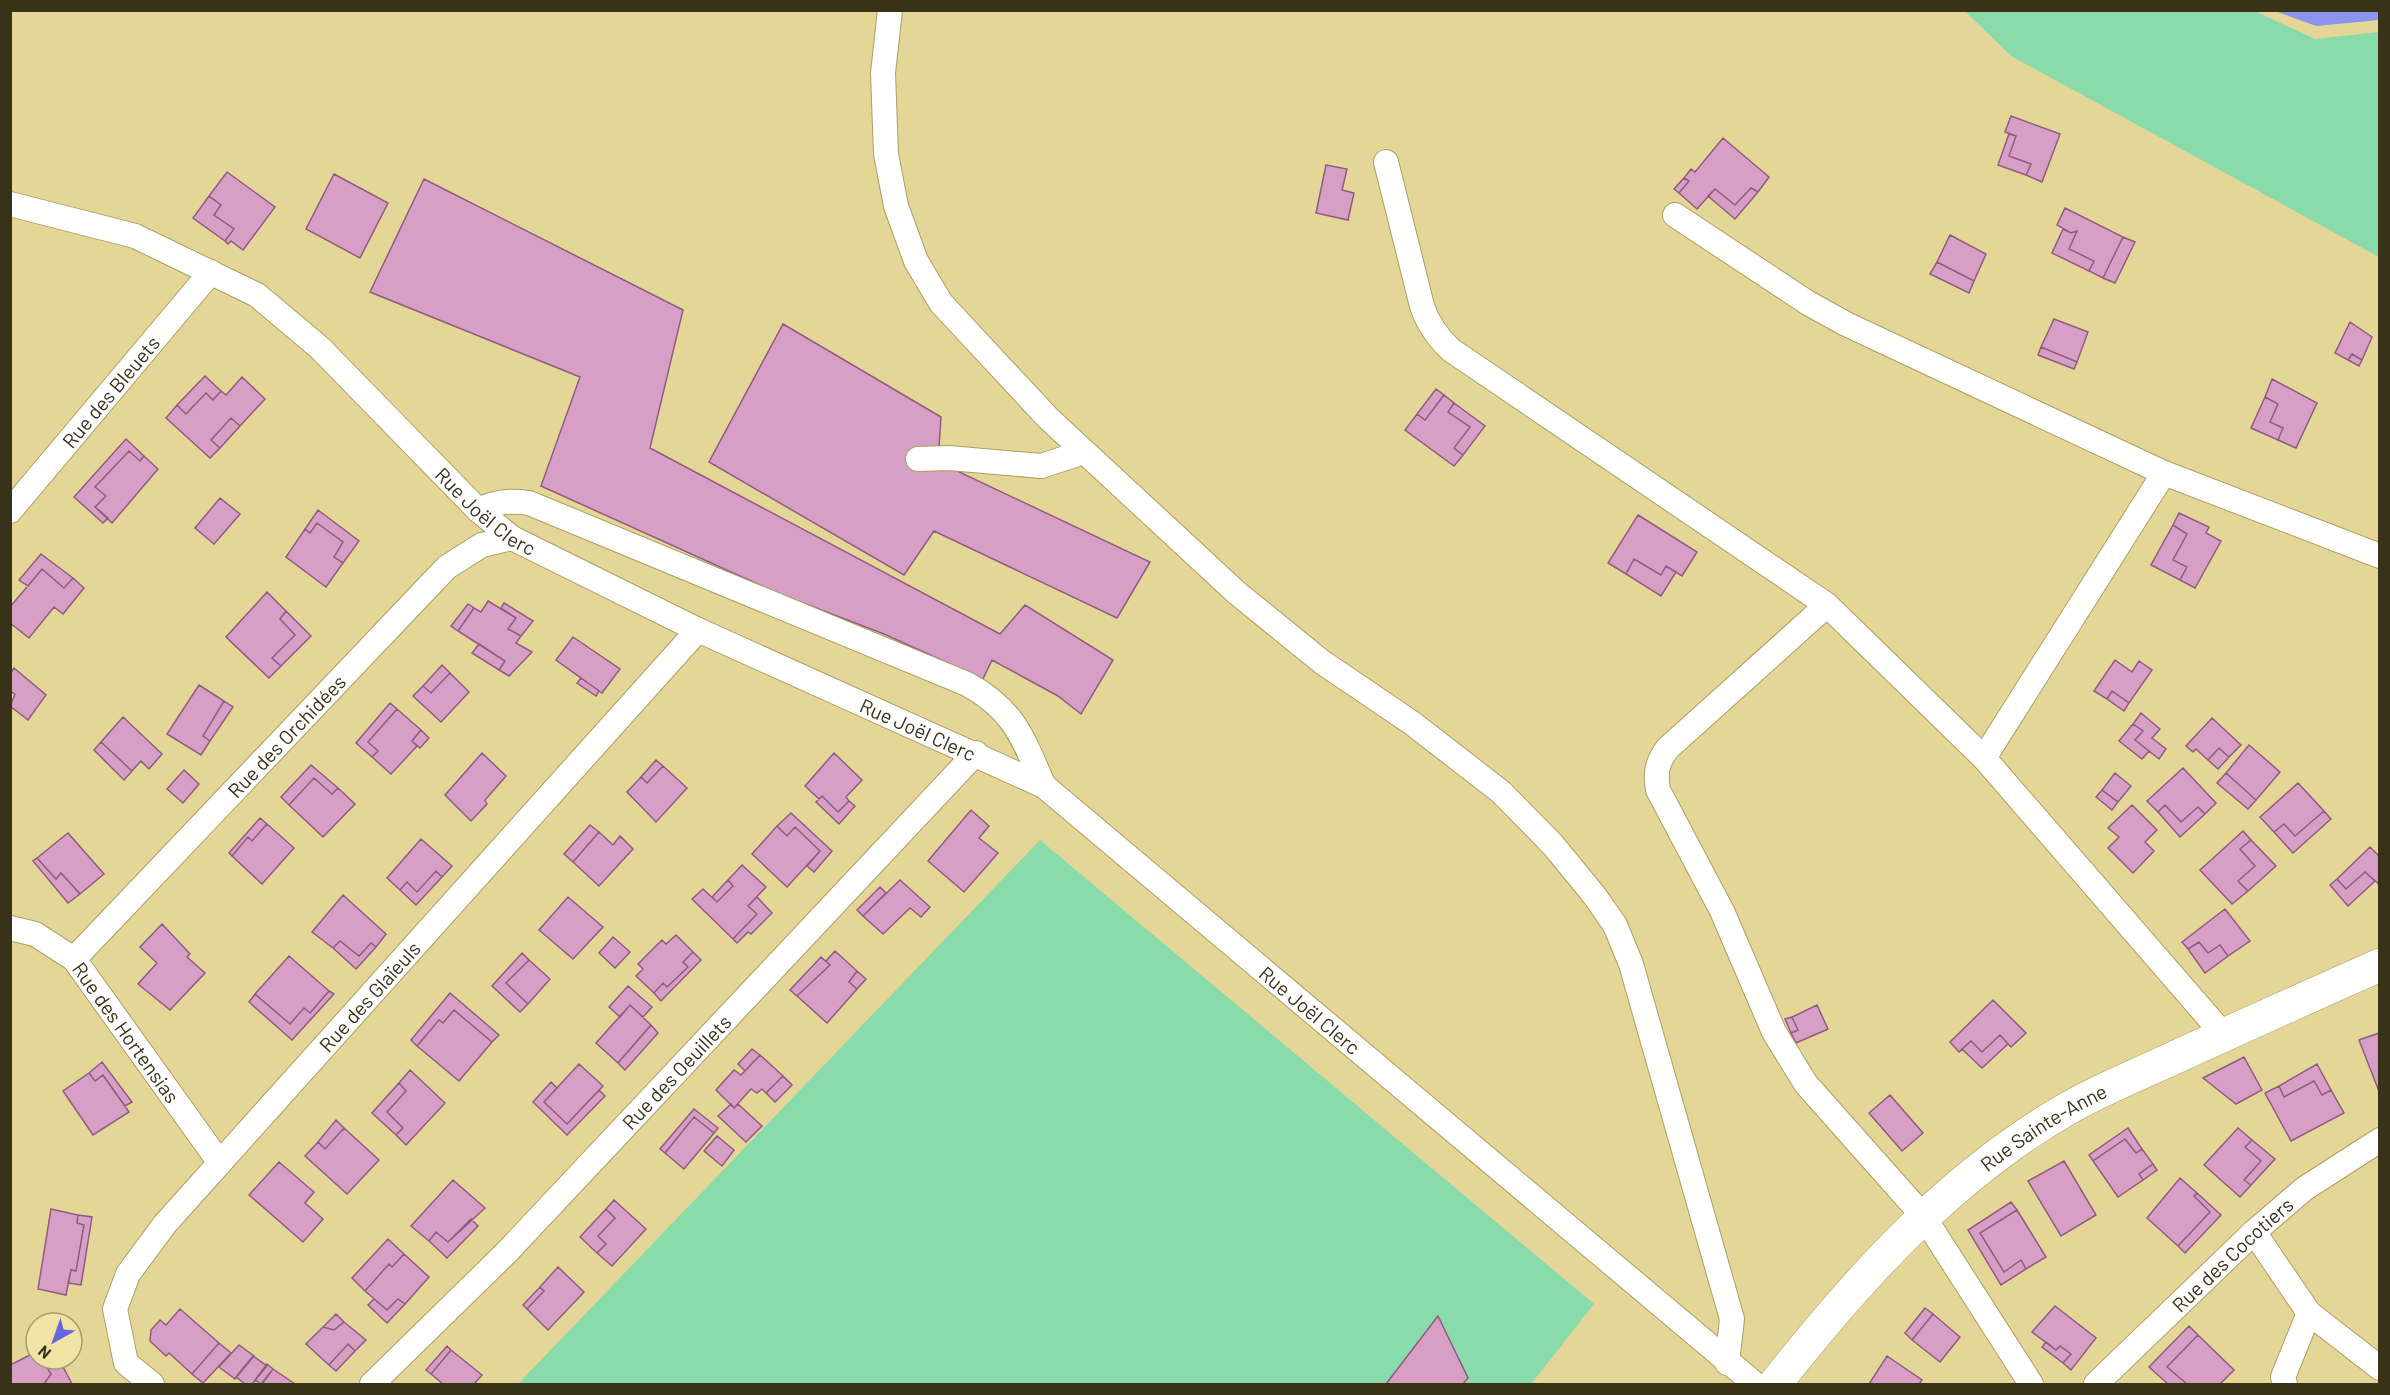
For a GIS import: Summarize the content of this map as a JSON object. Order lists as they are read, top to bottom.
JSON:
{
  "streets": {
    "main road": ["Rue Sainte-Anne"],
    "street": [
      "Rue des Bleuets",
      "Rue Joël Clerc",
      "Rue des Orchidées",
      "Rue des Glaïeuls",
      "Rue des Hortensias",
      "Rue des Oeuillets",
      "Rue des Cocotiers"
    ]
  },
  "crossings": [
    ["Rue des Bleuets", "Rue Joël Clerc"],
    ["Rue Joël Clerc", "Rue des Orchidées"],
    ["Rue Joël Clerc", "Rue des Glaïeuls"],
    ["Rue Joël Clerc", "Rue des Oeuillets"],
    ["Rue des Orchidées", "Rue des Hortensias"],
    ["Rue des Glaïeuls", "Rue des Hortensias"]
  ],
  "north": "bottom left"
}
